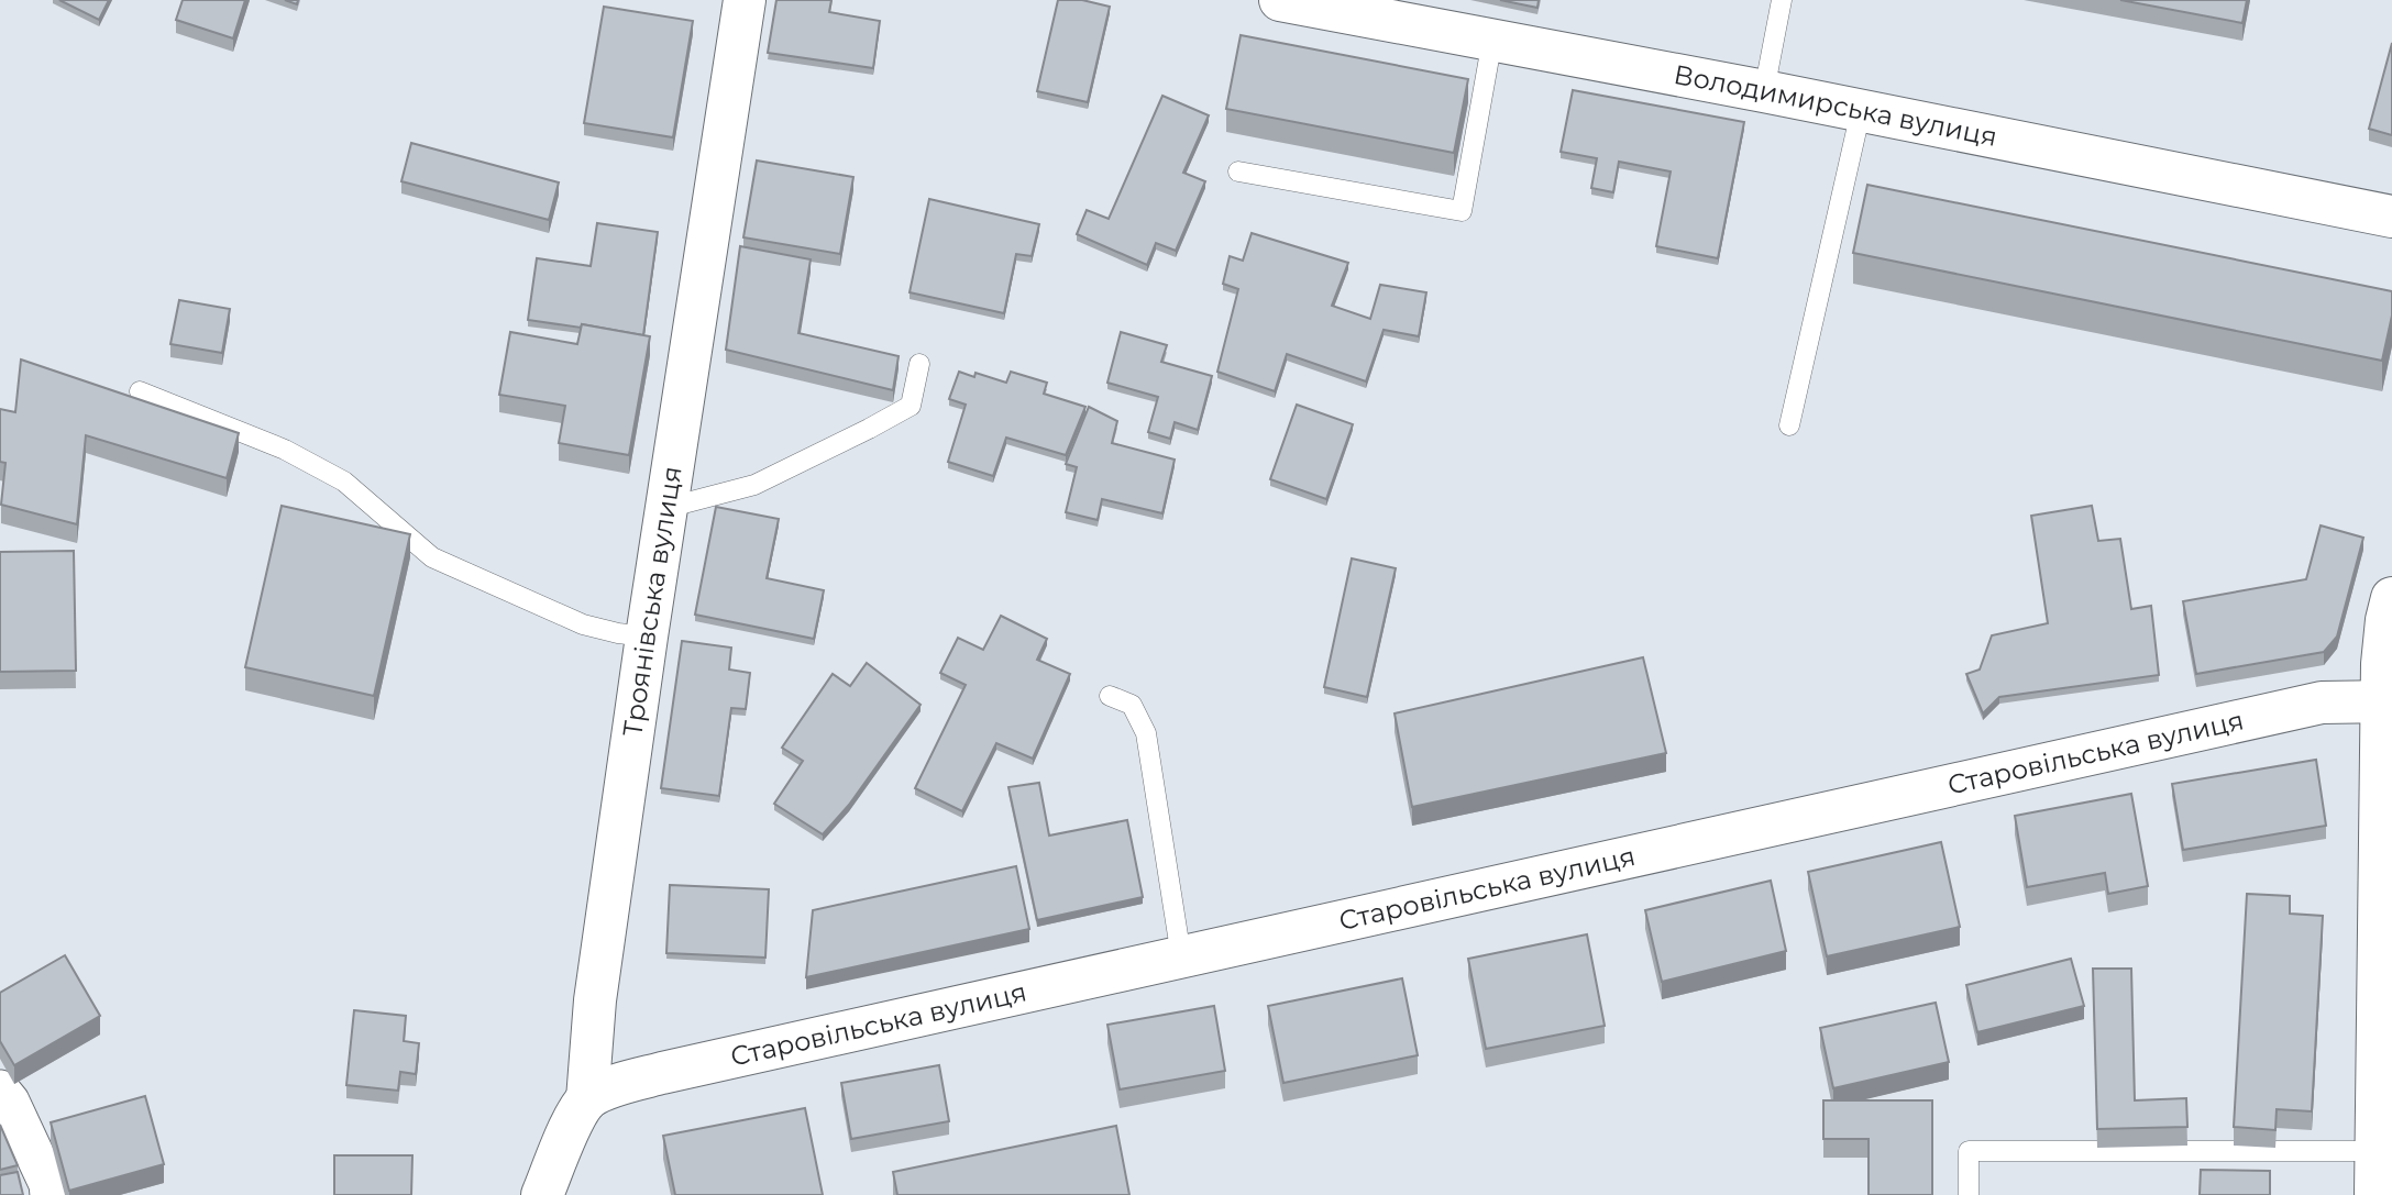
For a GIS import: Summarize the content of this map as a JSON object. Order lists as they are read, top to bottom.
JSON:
{
  "streets": {
    "street": ["Володимирська вулиця", "Троянівська вулиця", "Старовільська вулиця"]
  },
  "crossings": [
    ["Троянівська вулиця", "Старовільська вулиця"]
  ]
}
